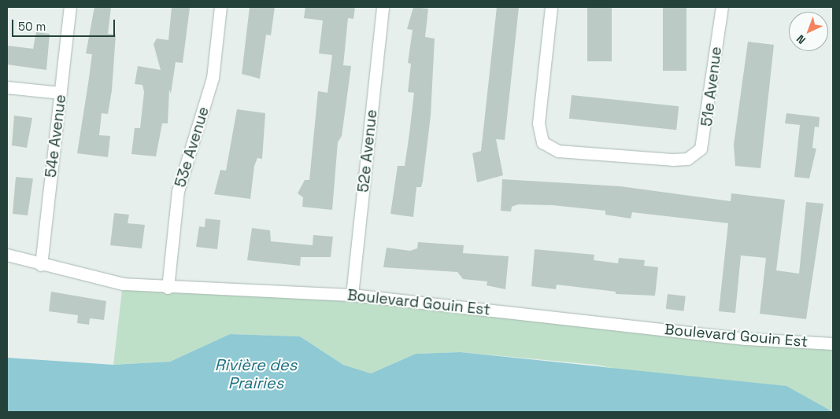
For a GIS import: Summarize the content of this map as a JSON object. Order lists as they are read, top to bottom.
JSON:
{
  "streets": {
    "street": [
      "51e Avenue",
      "54e Avenue",
      "53e Avenue",
      "52e Avenue",
      "Boulevard Gouin Est"
    ]
  },
  "crossings": [
    ["54e Avenue", "Boulevard Gouin Est"],
    ["53e Avenue", "Boulevard Gouin Est"],
    ["52e Avenue", "Boulevard Gouin Est"]
  ],
  "water": ["Rivière des Prairies"],
  "scale_bar": "50 m",
  "north": "bottom left"
}
